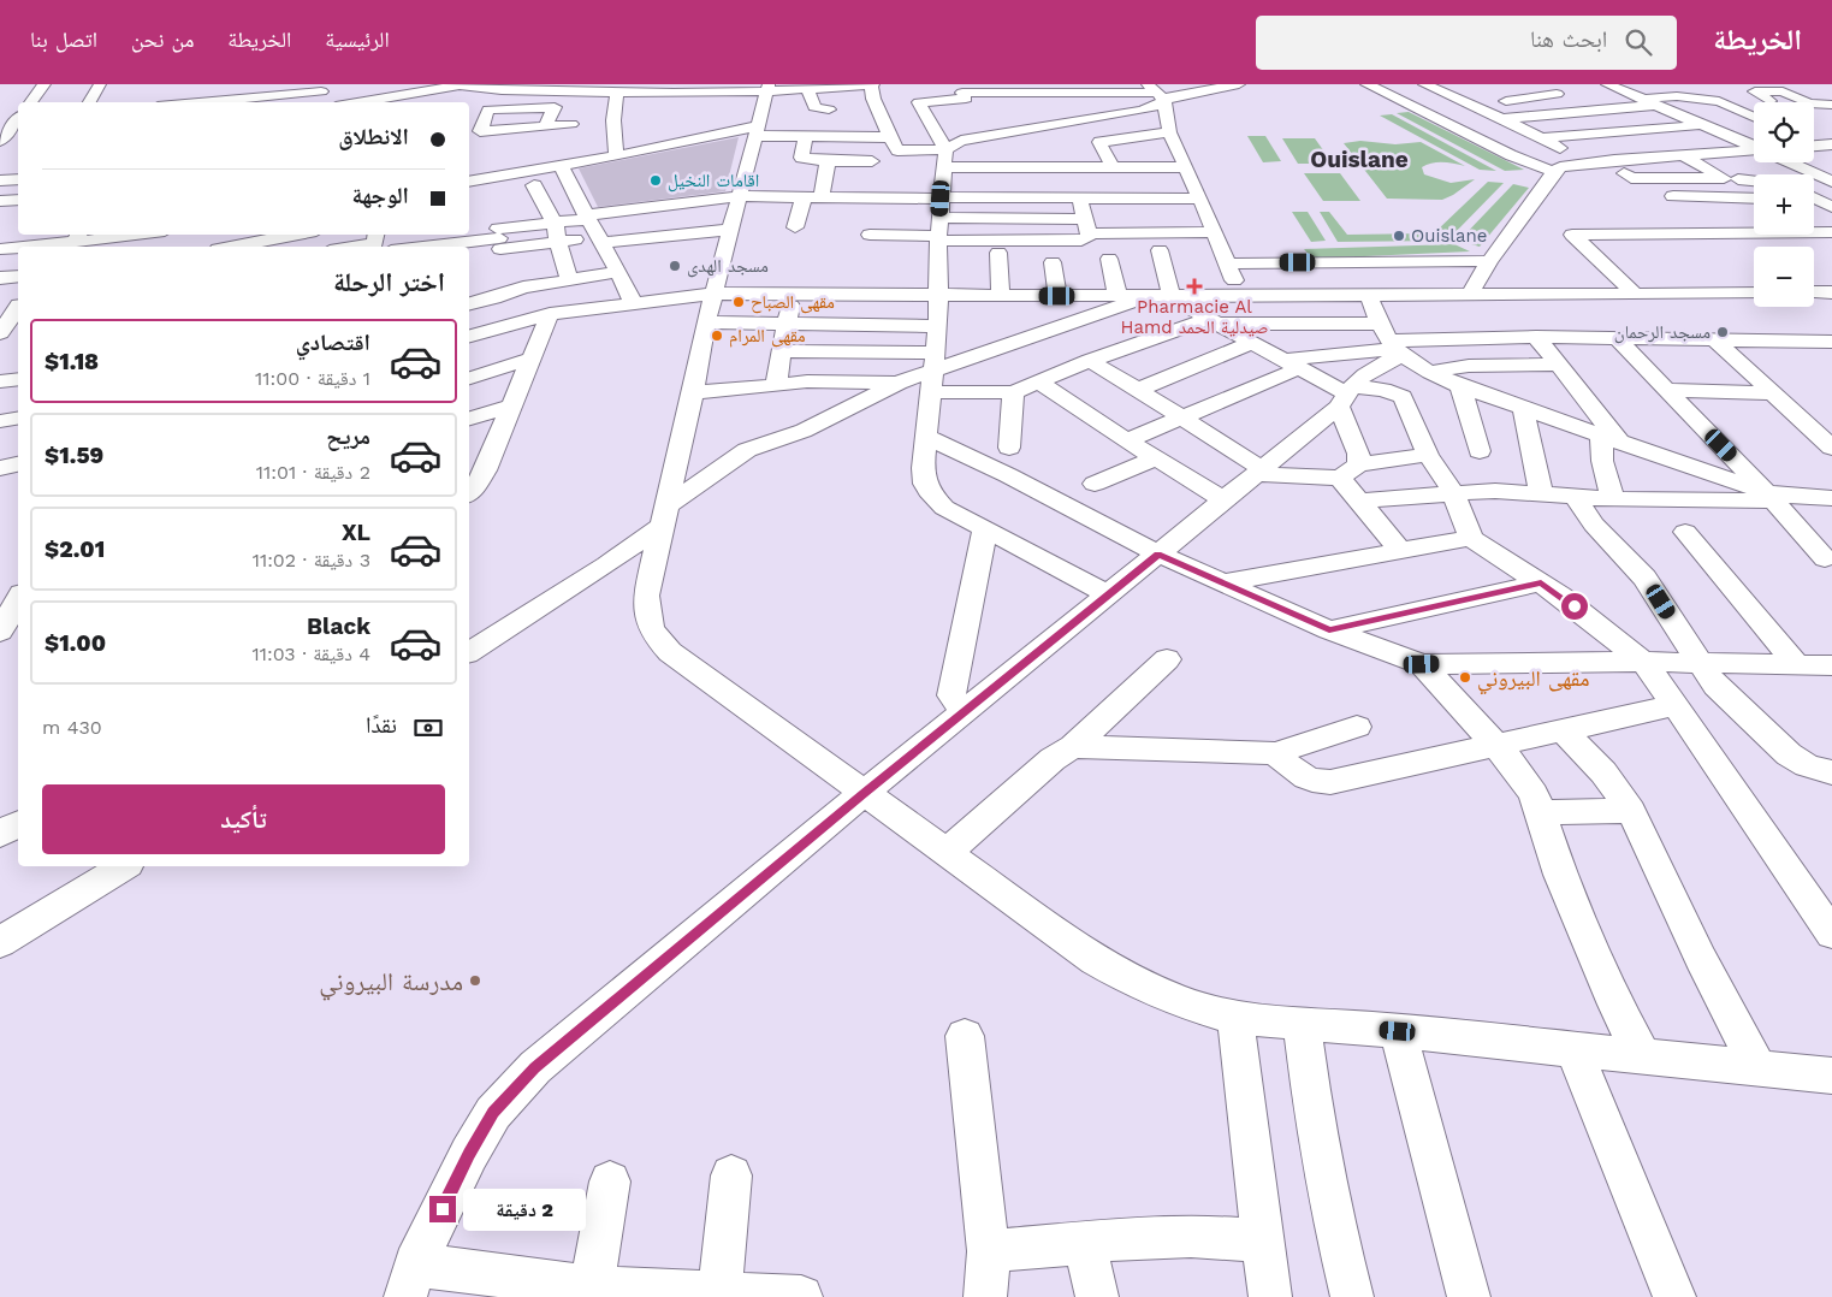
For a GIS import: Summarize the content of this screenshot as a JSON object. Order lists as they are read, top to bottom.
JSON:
{
  "districts": ["Ouislane"],
  "places": {
    "other": [
      "اقامات النخيل",
      "Ouislane",
      "مسجد الهدى",
      "مقهى الصباح",
      "مسجد الرحمان",
      "مقهى المرام",
      "مقهى البيروني",
      "مدرسة البيروني"
    ],
    "health": ["Pharmacie Al Hamd صيدلية الحمد"]
  },
  "page": {
    "header": "الخريطة",
    "search": "ابحث هنا",
    "nav": [
      "الرئيسية",
      "الخريطة",
      "من نحن",
      "اتصل بنا"
    ],
    "map_buttons": ["+", "−"],
    "banner": ["الانطلاق", "الوجهة"],
    "heading": "اختر الرحلة",
    "list": [
      {
        "name": "اقتصادي",
        "note": "1 دقيقة · 11:00",
        "value": "$1.18"
      },
      {
        "name": "مريح",
        "note": "2 دقيقة · 11:01",
        "value": "$1.59"
      },
      {
        "name": "XL",
        "note": "3 دقيقة · 11:02",
        "value": "$2.01"
      },
      {
        "name": "Black",
        "note": "4 دقيقة · 11:03",
        "value": "$1.00"
      }
    ],
    "pay": ["نقدًا", "430 m"],
    "buttons": "تأكيد",
    "bubble": "2 دقيقة"
  }
}
